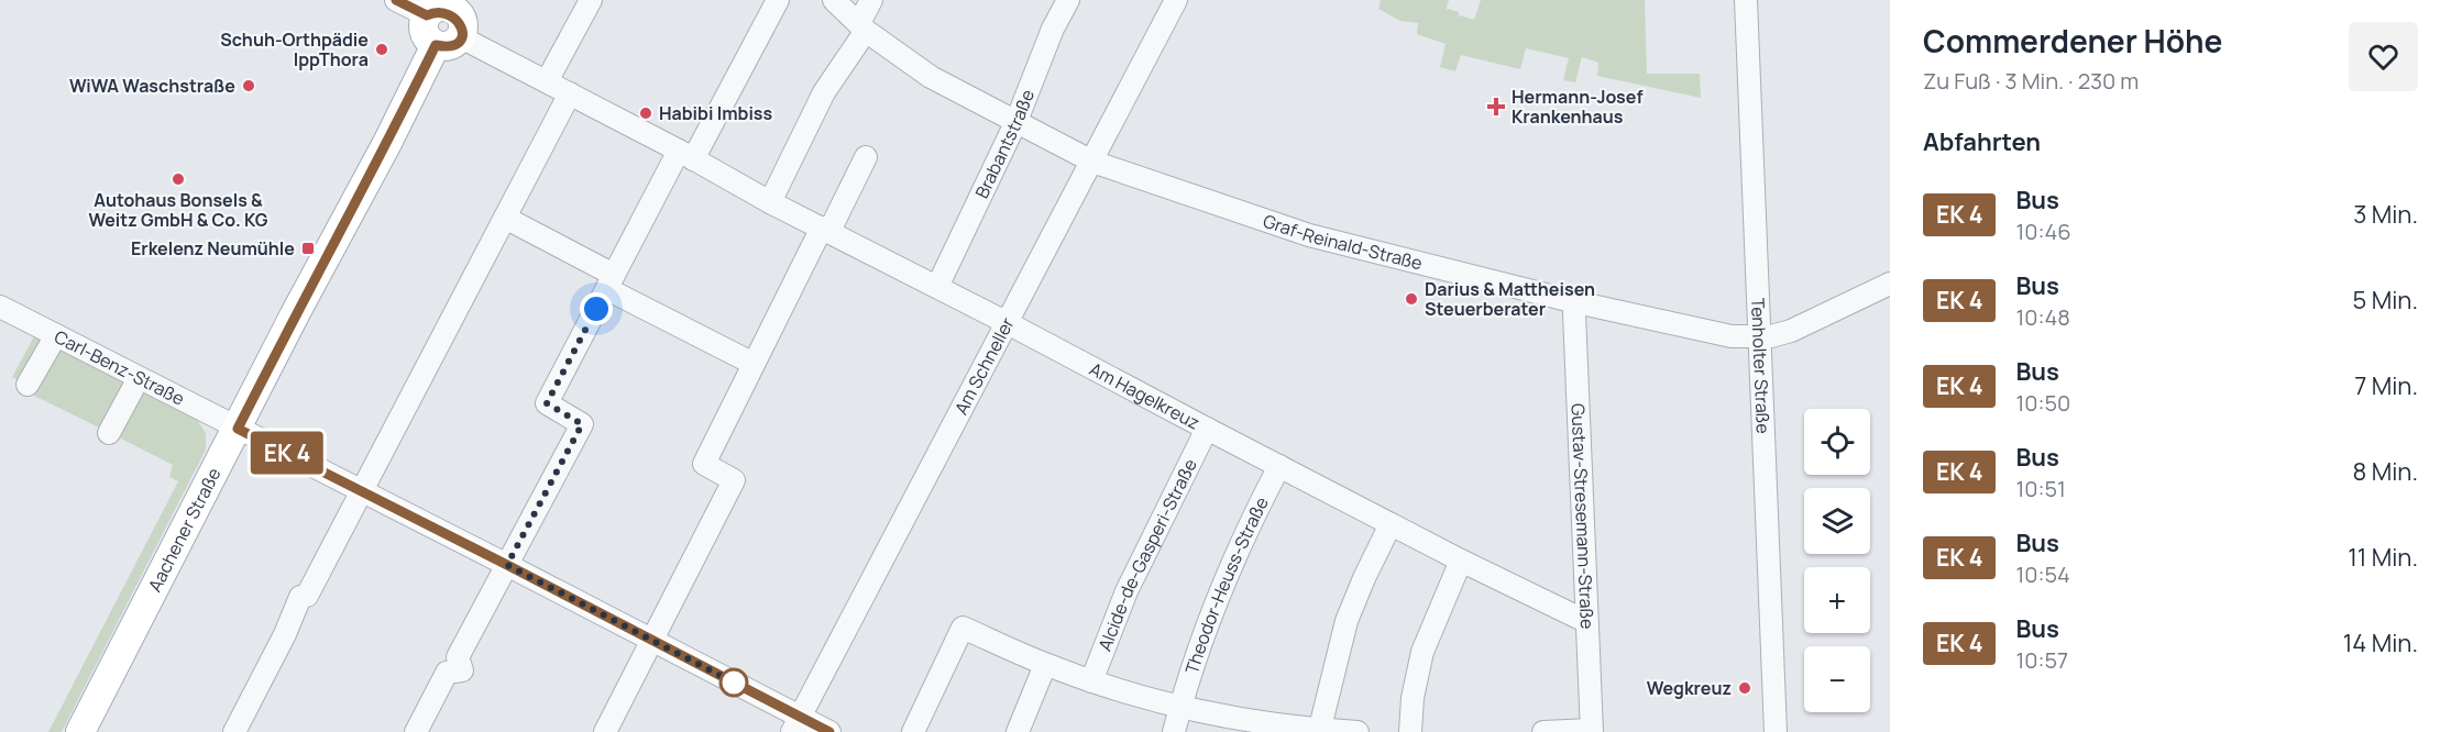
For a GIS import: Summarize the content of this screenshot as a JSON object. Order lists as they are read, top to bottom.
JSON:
{
  "streets": {
    "main road": ["Aachener Straße"],
    "street": [
      "Brabantstraße",
      "Graf-Reinald-Straße",
      "Am Schneller",
      "Tenholter Straße",
      "Carl-Benz-Straße",
      "Am Hagelkreuz",
      "Gustav-Stresemann-Straße",
      "Alcide-de-Gasperi-Straße",
      "Theodor-Heuss-Straße"
    ]
  },
  "crossings": [
    ["Brabantstraße", "Graf-Reinald-Straße"],
    ["Brabantstraße", "Am Hagelkreuz"],
    ["Graf-Reinald-Straße", "Am Schneller"],
    ["Graf-Reinald-Straße", "Tenholter Straße"],
    ["Graf-Reinald-Straße", "Gustav-Stresemann-Straße"],
    ["Am Schneller", "Carl-Benz-Straße"],
    ["Am Schneller", "Am Hagelkreuz"],
    ["Carl-Benz-Straße", "Aachener Straße"],
    ["Am Hagelkreuz", "Gustav-Stresemann-Straße"],
    ["Am Hagelkreuz", "Aachener Straße"],
    ["Am Hagelkreuz", "Alcide-de-Gasperi-Straße"],
    ["Am Hagelkreuz", "Theodor-Heuss-Straße"]
  ],
  "places": {
    "other": [
      "Schuh-Orthpädie IppThora",
      "WiWA Waschstraße",
      "Habibi Imbiss",
      "Autohaus Bonsels & Weitz GmbH & Co. KG",
      "Darius & Mattheisen Steuerberater",
      "Wegkreuz"
    ],
    "health": ["Hermann-Josef Krankenhaus"],
    "transit": ["Erkelenz Neumühle"]
  },
  "page": {
    "on_map": "EK 4",
    "heading": [
      ["Commerdener Höhe", "Zu Fuß · 3 Min. · 230 m"],
      "Abfahrten"
    ],
    "list": [
      {
        "mark": "EK 4",
        "name": "Bus",
        "note": "10:46",
        "value": "3 Min."
      },
      {
        "mark": "EK 4",
        "name": "Bus",
        "note": "10:48",
        "value": "5 Min."
      },
      {
        "mark": "EK 4",
        "name": "Bus",
        "note": "10:50",
        "value": "7 Min."
      },
      {
        "mark": "EK 4",
        "name": "Bus",
        "note": "10:51",
        "value": "8 Min."
      },
      {
        "mark": "EK 4",
        "name": "Bus",
        "note": "10:54",
        "value": "11 Min."
      },
      {
        "mark": "EK 4",
        "name": "Bus",
        "note": "10:57",
        "value": "14 Min."
      }
    ],
    "map_buttons": ["+", "−"]
  }
}
